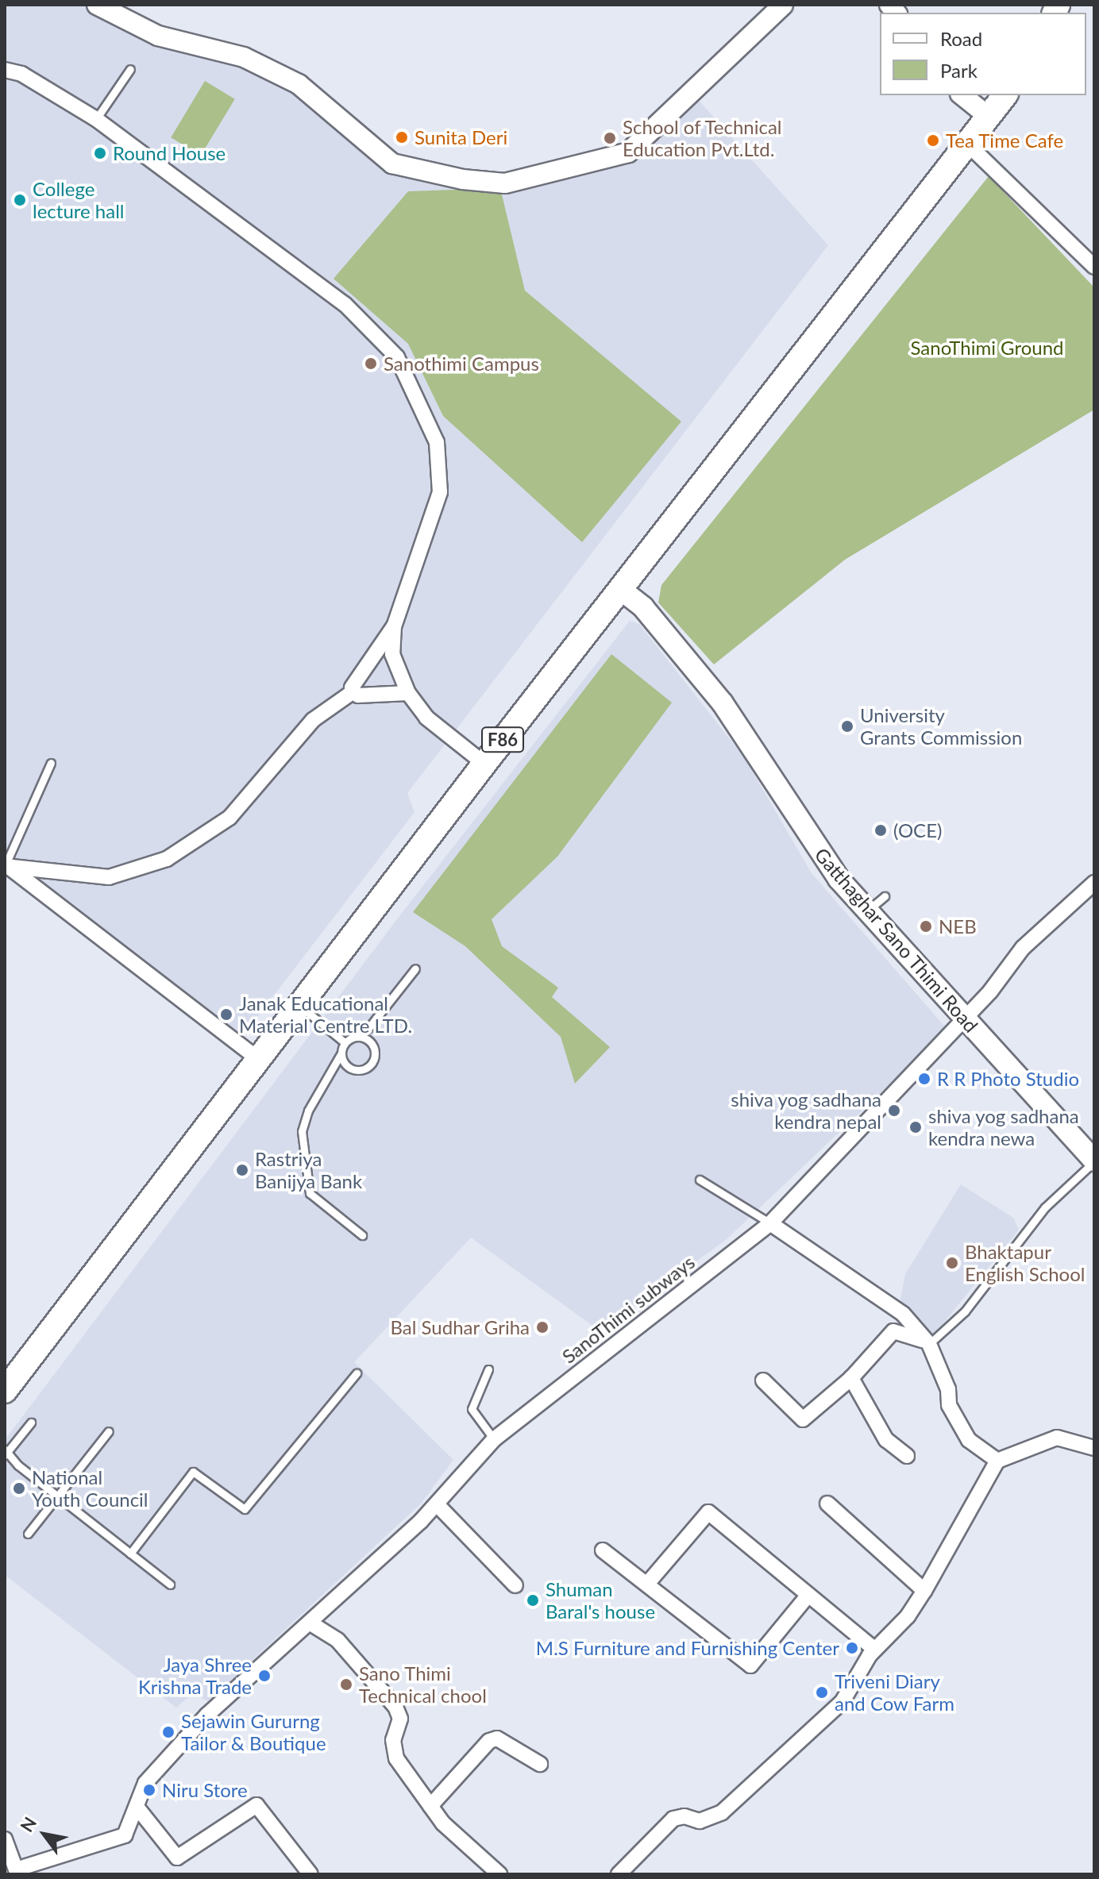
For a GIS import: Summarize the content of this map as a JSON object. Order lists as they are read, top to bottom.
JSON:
{
  "streets": {
    "main road": ["F86", "Gatthaghar Sano Thimi Road"],
    "street": ["SanoThimi subways"]
  },
  "crossings": [
    ["F86", "Gatthaghar Sano Thimi Road"],
    ["Gatthaghar Sano Thimi Road", "SanoThimi subways"]
  ],
  "parks": ["SanoThimi Ground"],
  "places": [
    "Sunita Deri",
    "School of Technical Education Pvt.Ltd.",
    "Tea Time Cafe",
    "Round House",
    "College lecture hall",
    "Sanothimi Campus",
    "University Grants Commission",
    "(OCE)",
    "NEB",
    "Janak Educational Material Centre LTD.",
    "R R Photo Studio",
    "shiva yog sadhana kendra nepal",
    "shiva yog sadhana kendra newa",
    "Rastriya Banijya Bank",
    "Bhaktapur English School",
    "Bal Sudhar Griha",
    "National Youth Council",
    "Shuman Baral's house",
    "M.S Furniture and Furnishing Center",
    "Jaya Shree Krishna Trade",
    "Sano Thimi Technical chool",
    "Triveni Diary and Cow Farm",
    "Sejawin Gururng Tailor & Boutique",
    "Niru Store"
  ],
  "legend": ["Road", "Park"],
  "north": "top left"
}
